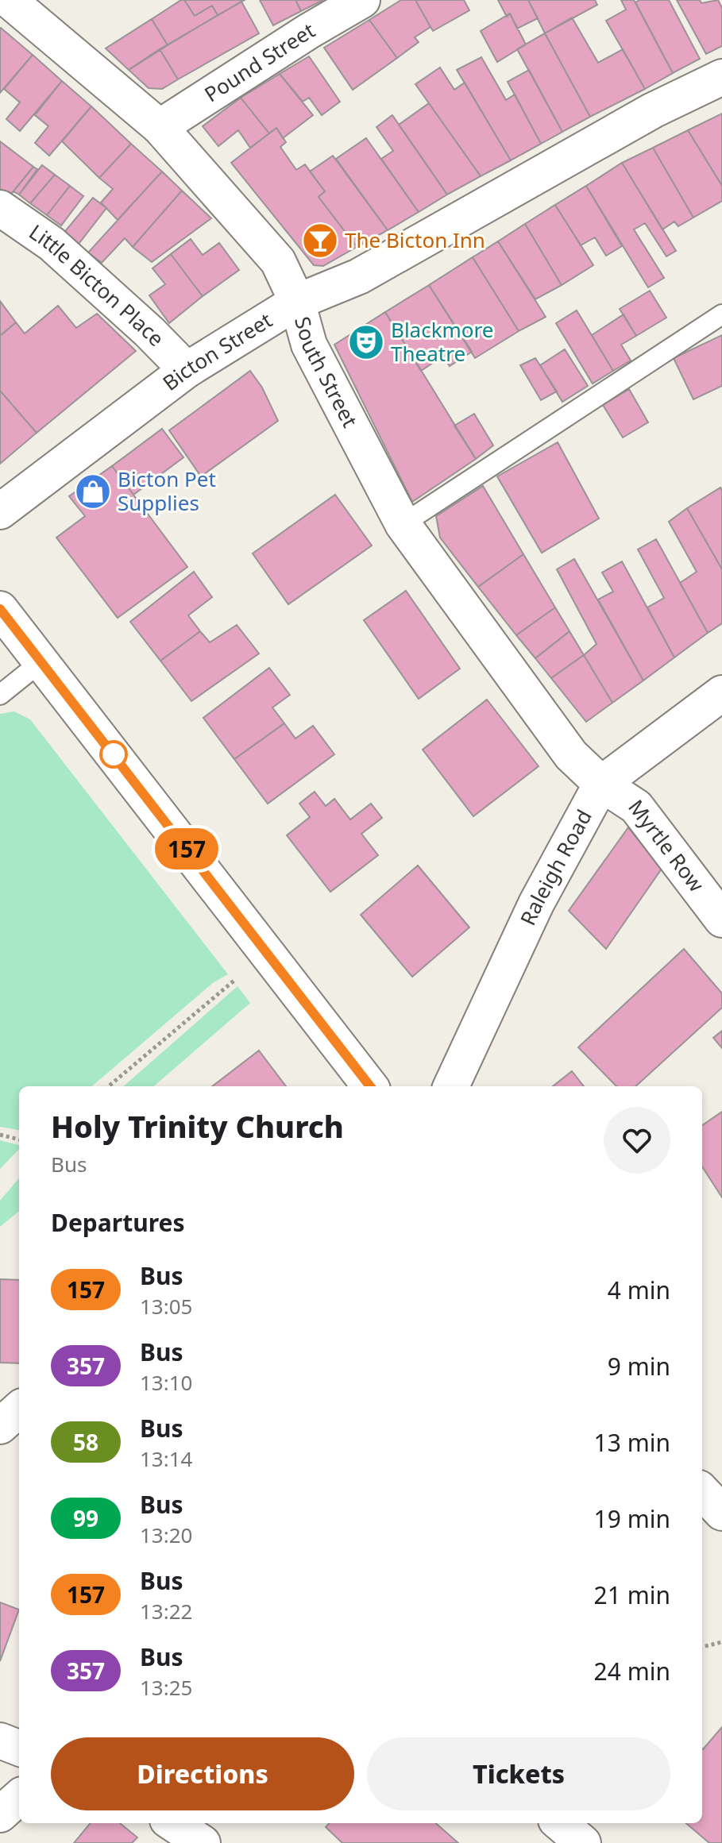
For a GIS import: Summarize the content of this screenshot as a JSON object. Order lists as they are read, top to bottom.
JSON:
{
  "streets": {
    "street": [
      "Pound Street",
      "Little Bicton Place",
      "Bicton Street",
      "South Street",
      "Myrtle Row",
      "Raleigh Road"
    ]
  },
  "crossings": [
    ["Pound Street", "South Street"],
    ["Little Bicton Place", "Bicton Street"],
    ["Bicton Street", "South Street"],
    ["South Street", "Myrtle Row"],
    ["South Street", "Raleigh Road"],
    ["Myrtle Row", "Raleigh Road"]
  ],
  "places": {
    "bar": ["The Bicton Inn"],
    "theatre": ["Blackmore Theatre"],
    "shop": ["Bicton Pet Supplies"]
  },
  "lines": ["bus line 157"],
  "page": {
    "on_map": "157",
    "heading": [
      ["Holy Trinity Church", "Bus"],
      "Departures"
    ],
    "list": [
      {
        "mark": "157",
        "name": "Bus",
        "note": "13:05",
        "value": "4 min"
      },
      {
        "mark": "357",
        "name": "Bus",
        "note": "13:10",
        "value": "9 min"
      },
      {
        "mark": "58",
        "name": "Bus",
        "note": "13:14",
        "value": "13 min"
      },
      {
        "mark": "99",
        "name": "Bus",
        "note": "13:20",
        "value": "19 min"
      },
      {
        "mark": "157",
        "name": "Bus",
        "note": "13:22",
        "value": "21 min"
      },
      {
        "mark": "357",
        "name": "Bus",
        "note": "13:25",
        "value": "24 min"
      }
    ],
    "buttons": ["Directions", "Tickets"]
  }
}
